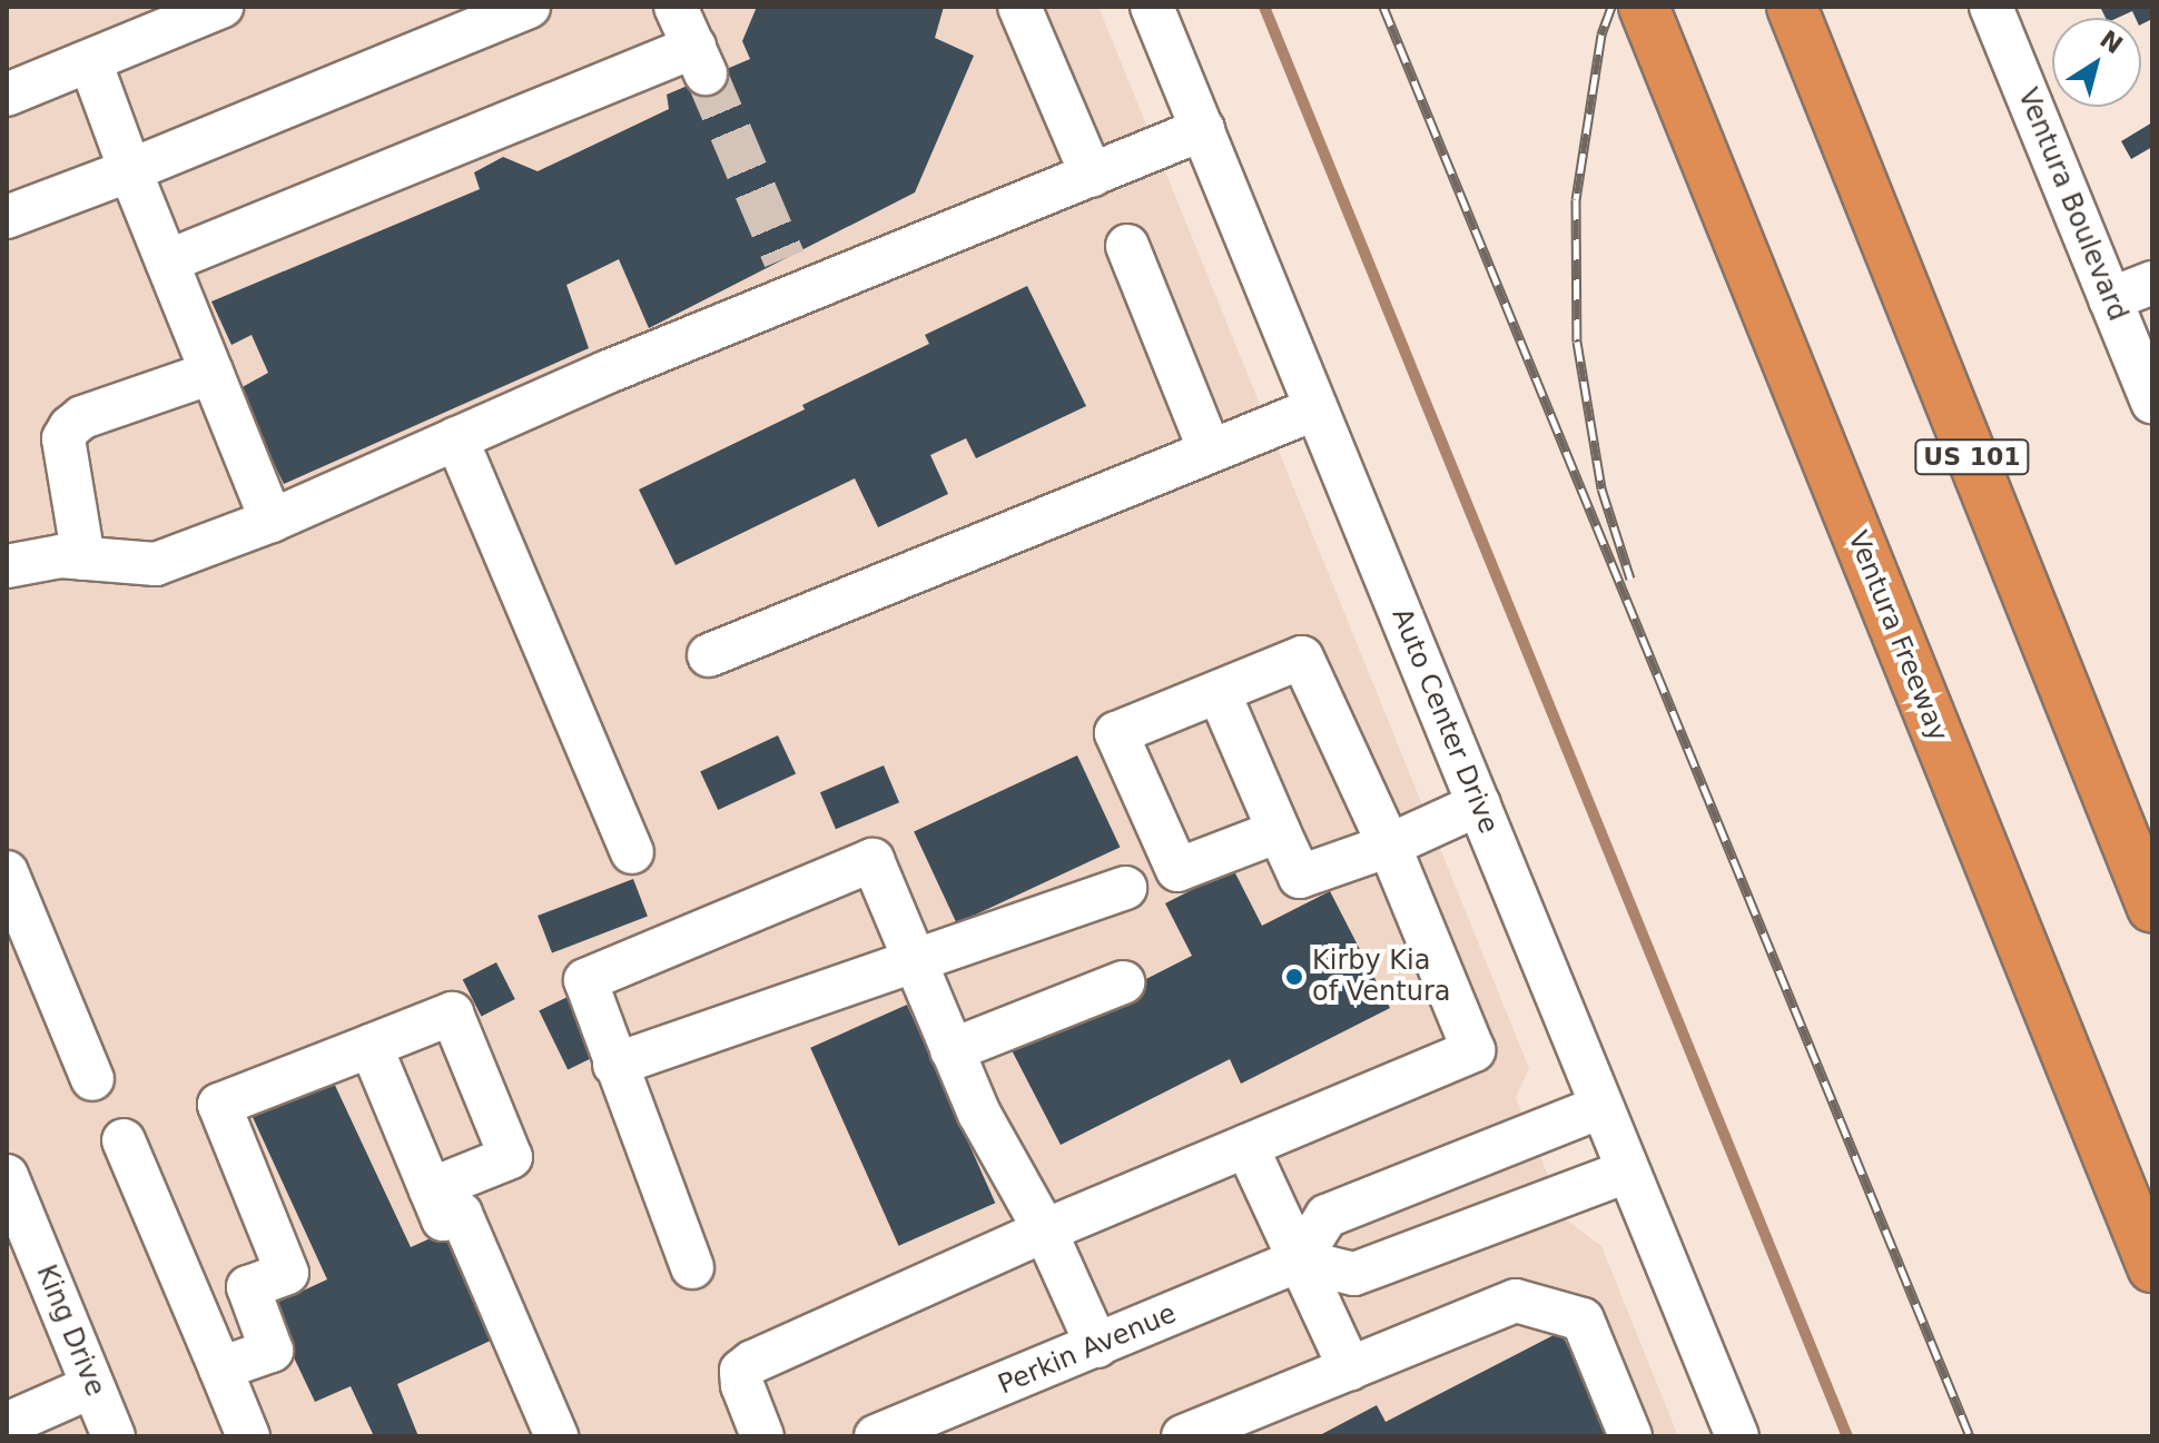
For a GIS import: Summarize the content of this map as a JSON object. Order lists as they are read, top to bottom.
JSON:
{
  "streets": {
    "highway": ["US 101", "Ventura Freeway"],
    "street": [
      "Ventura Boulevard",
      "Auto Center Drive",
      "King Drive",
      "Perkin Avenue"
    ]
  },
  "places": ["Kirby Kia of Ventura"],
  "north": "top right"
}
